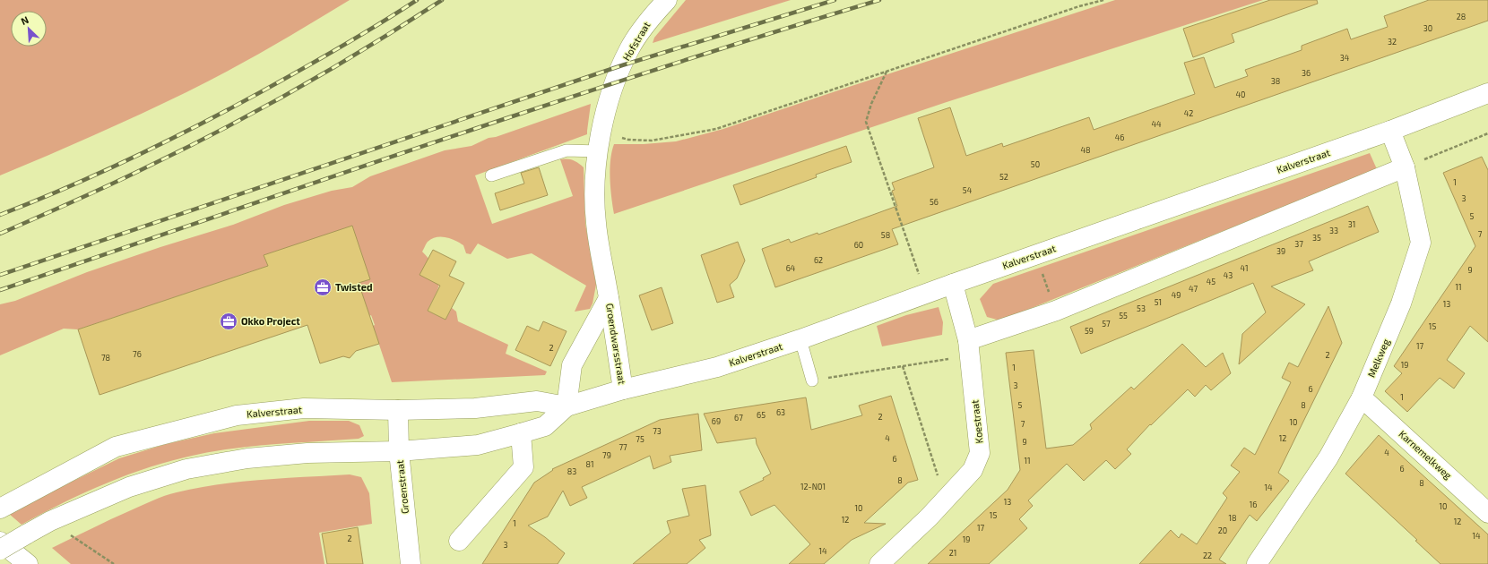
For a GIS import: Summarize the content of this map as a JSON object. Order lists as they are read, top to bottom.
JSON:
{
  "streets": {
    "street": [
      "Hofstraat",
      "Kalverstraat",
      "Groendwarsstraat",
      "Melkweg",
      "Koestraat",
      "Karnemelkweg",
      "Groenstraat"
    ]
  },
  "crossings": [
    ["Hofstraat", "Groendwarsstraat"],
    ["Kalverstraat", "Groendwarsstraat"],
    ["Kalverstraat", "Melkweg"],
    ["Kalverstraat", "Koestraat"],
    ["Kalverstraat", "Groenstraat"],
    ["Melkweg", "Karnemelkweg"]
  ],
  "places": {
    "office": ["Twisted", "Okko Project"]
  },
  "house_numbers": [
    "28",
    "30",
    "32",
    "34",
    "36",
    "38",
    "40",
    "42",
    "44",
    "46",
    "48",
    "50",
    "52",
    "1",
    "54",
    "3",
    "56",
    "5",
    "31",
    "33",
    "7",
    "58",
    "35",
    "37",
    "60",
    "39",
    "62",
    "64",
    "41",
    "9",
    "43",
    "45",
    "11",
    "47",
    "49",
    "51",
    "13",
    "53",
    "55",
    "57",
    "15",
    "59",
    "17",
    "2",
    "76",
    "2",
    "78",
    "19",
    "1",
    "3",
    "6",
    "1",
    "5",
    "8",
    "63",
    "65",
    "2",
    "67",
    "69",
    "10",
    "7",
    "73",
    "4",
    "12",
    "75",
    "9",
    "77",
    "4",
    "79",
    "6",
    "11",
    "81",
    "6",
    "83",
    "8",
    "8",
    "12-N01",
    "14",
    "13",
    "16",
    "10",
    "10",
    "15",
    "18",
    "12",
    "12",
    "1",
    "17",
    "20",
    "14",
    "2",
    "19",
    "3",
    "14",
    "21",
    "22"
  ],
  "north": "top left"
}
